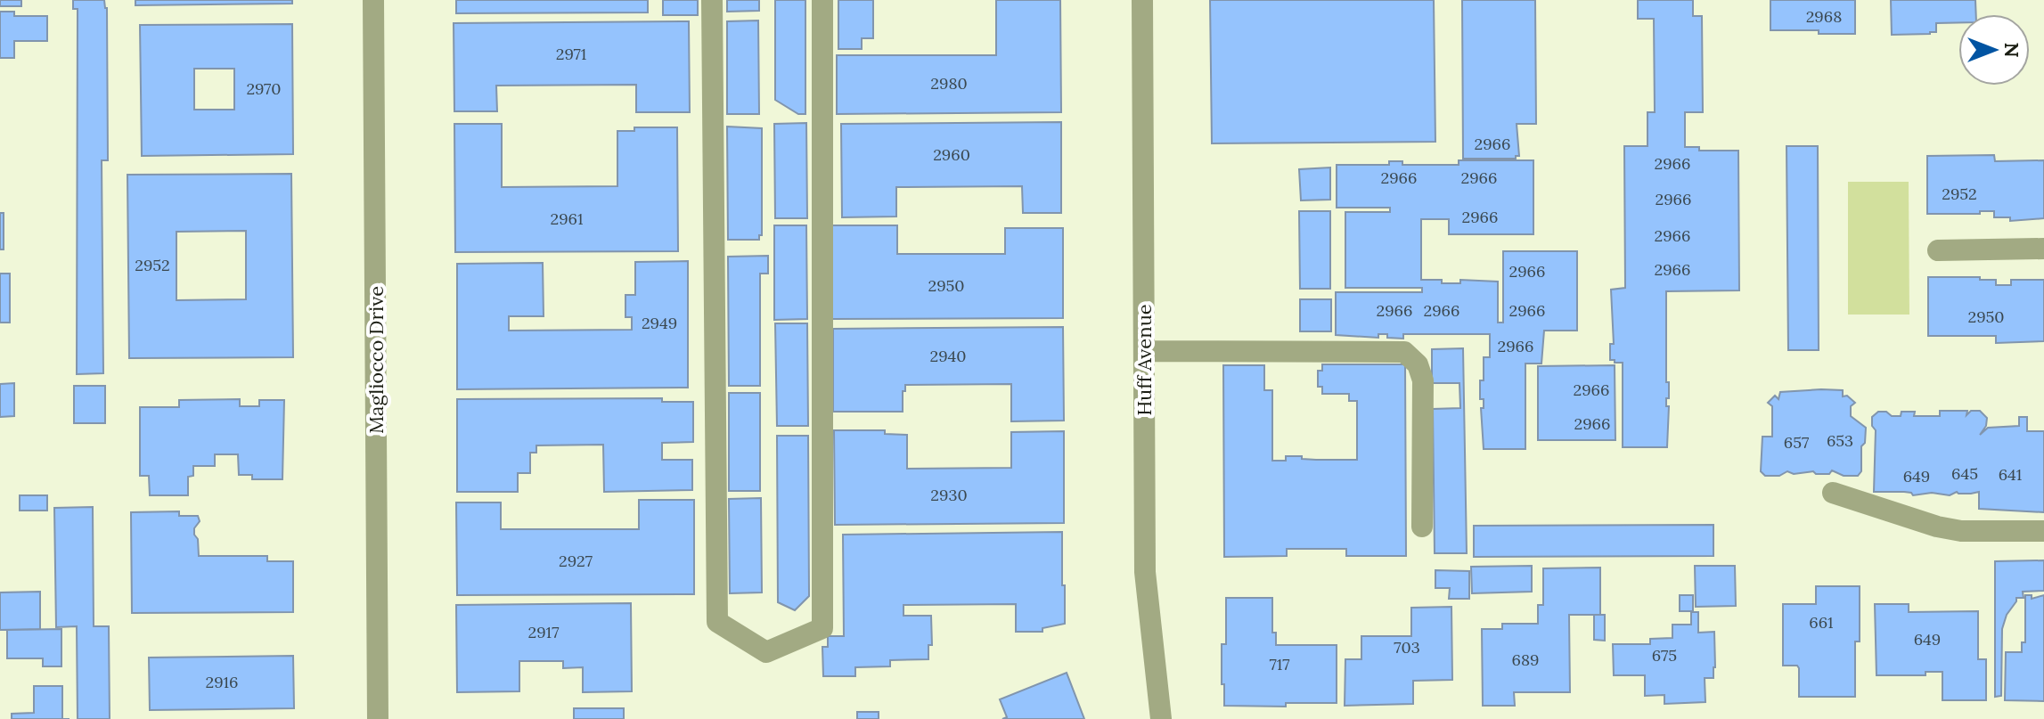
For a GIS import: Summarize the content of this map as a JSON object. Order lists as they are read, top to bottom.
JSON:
{
  "streets": {
    "street": ["Magliocco Drive", "Huff Avenue"]
  },
  "house_numbers": [
    "2968",
    "2971",
    "2980",
    "2970",
    "2966",
    "2960",
    "2966",
    "2966",
    "2966",
    "2952",
    "2966",
    "2966",
    "2961",
    "2966",
    "2952",
    "2966",
    "2966",
    "2950",
    "2966",
    "2966",
    "2966",
    "2950",
    "2949",
    "2966",
    "2940",
    "2966",
    "2966",
    "653",
    "657",
    "645",
    "641",
    "649",
    "2930",
    "2927",
    "661",
    "2917",
    "649",
    "703",
    "675",
    "689",
    "717",
    "2916"
  ],
  "north": "right"
}
